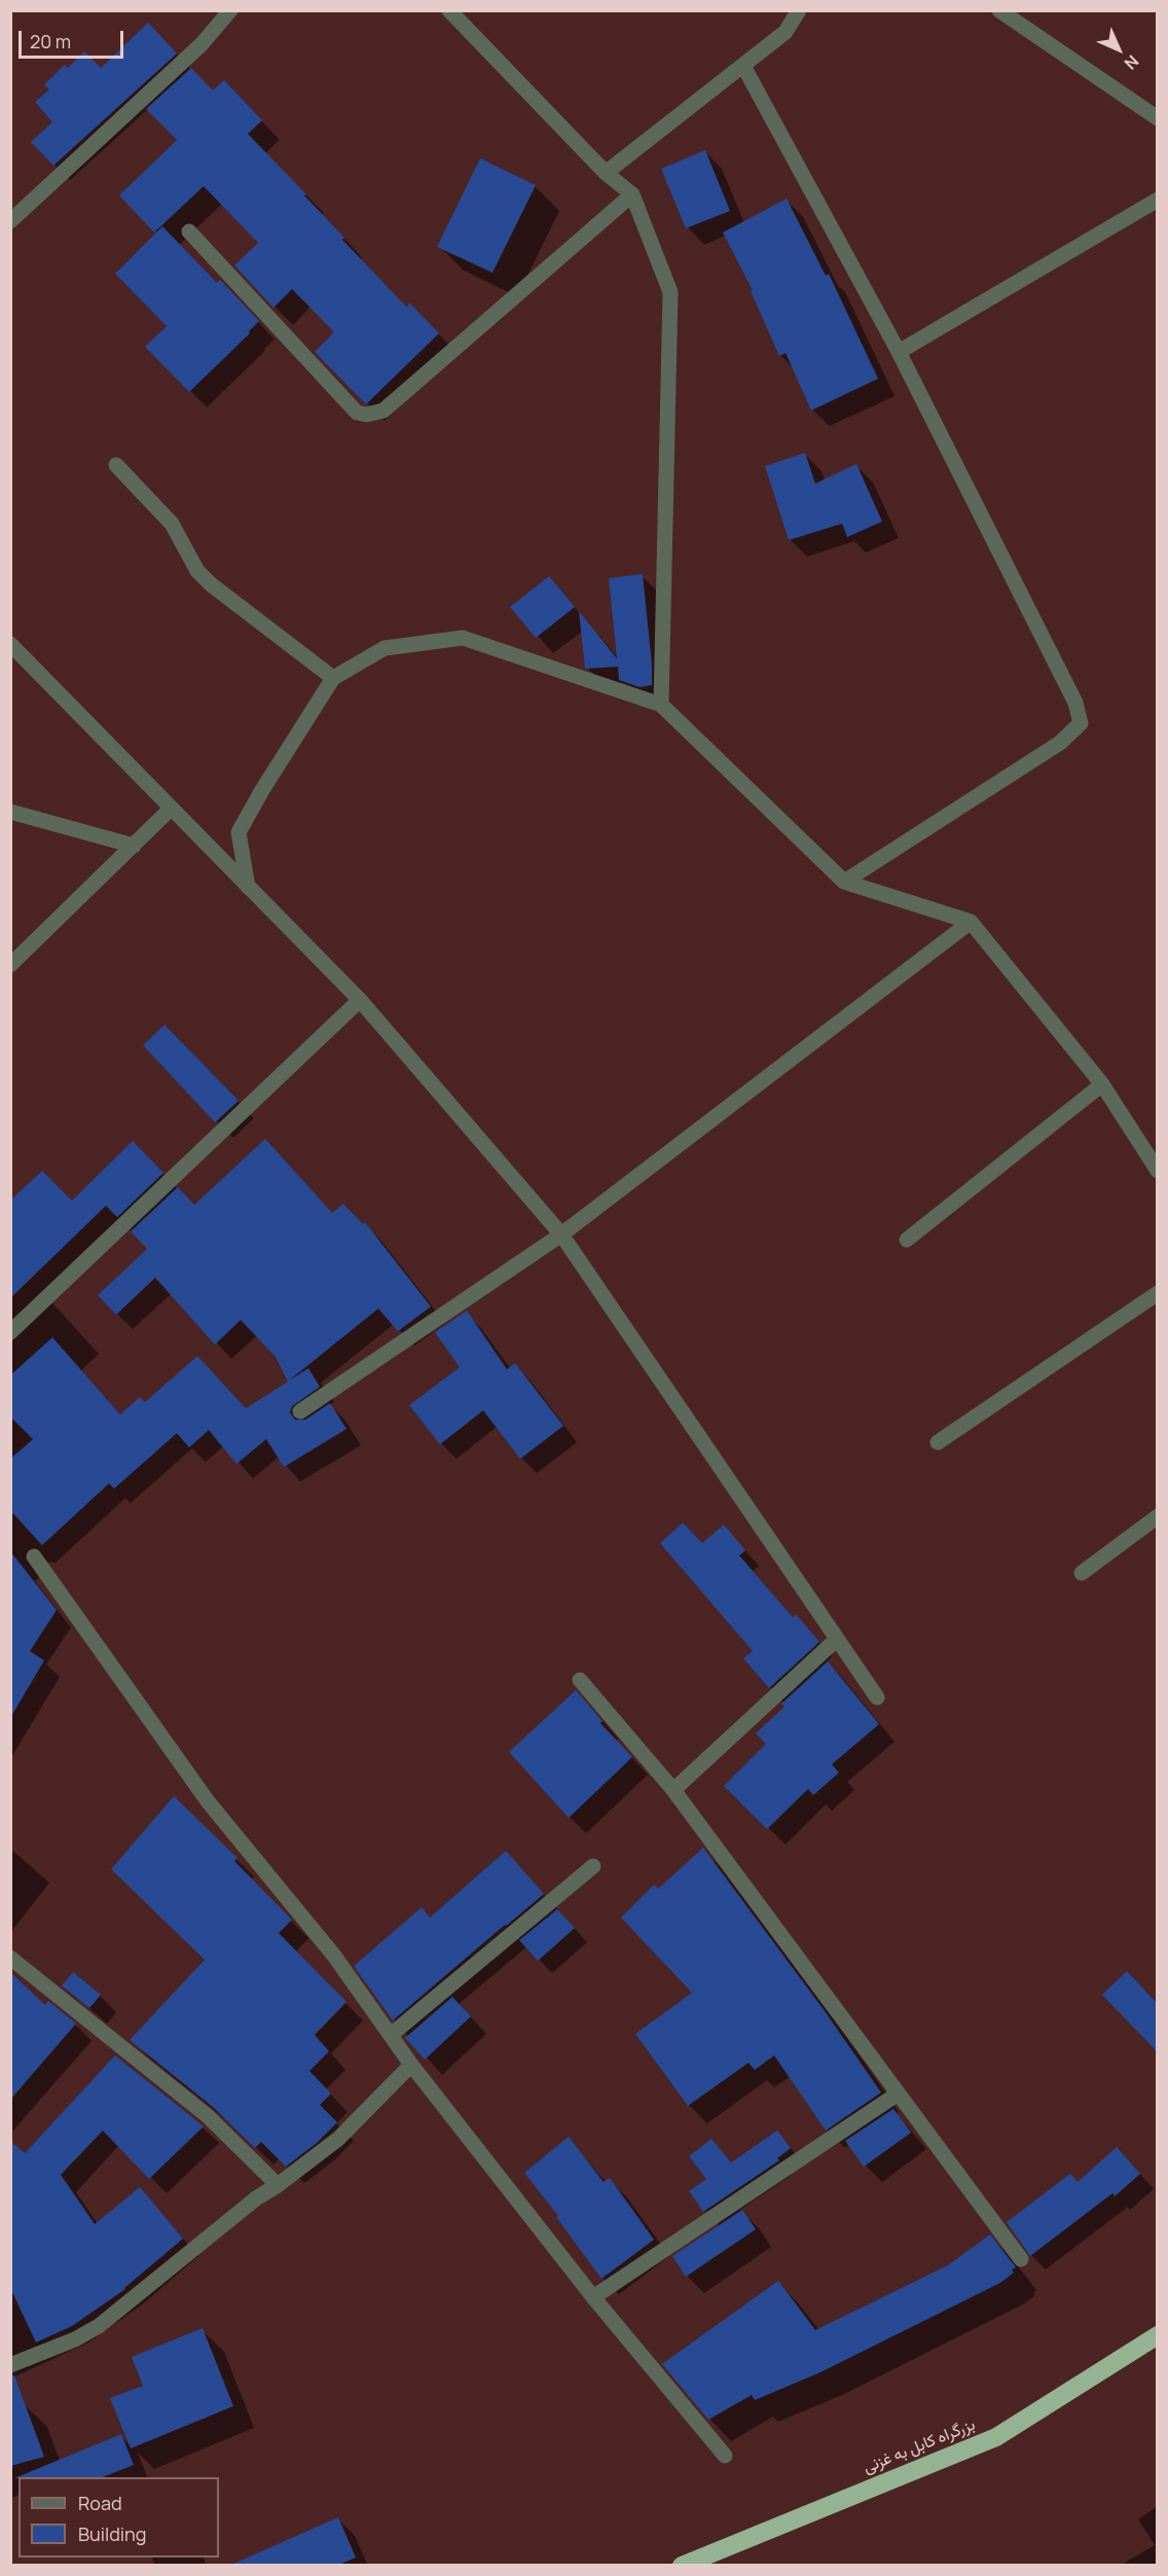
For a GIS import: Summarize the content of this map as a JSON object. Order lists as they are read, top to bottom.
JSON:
{
  "streets": {
    "highway": ["بزرگراه کابل به غزنی"]
  },
  "legend": ["Road", "Building"],
  "scale_bar": "20 m",
  "north": "bottom right"
}
